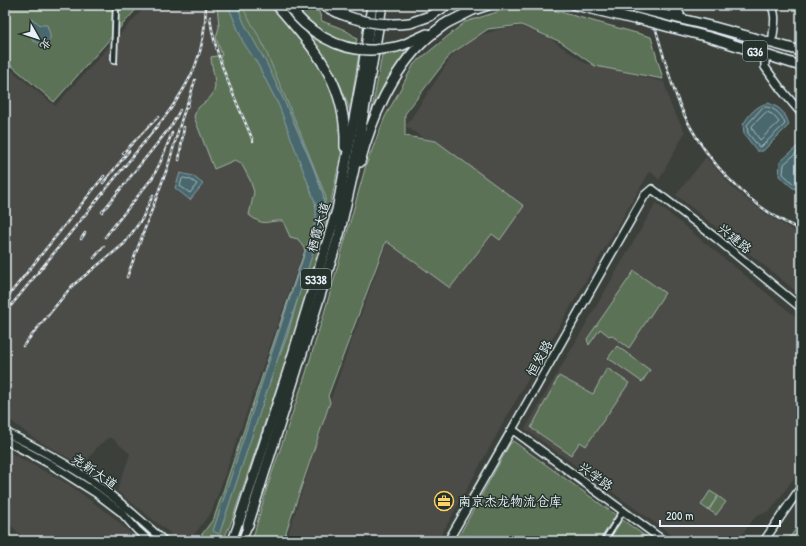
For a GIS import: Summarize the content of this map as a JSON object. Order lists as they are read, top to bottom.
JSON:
{
  "streets": {
    "highway": ["G36", "栖霞大道", "S338"],
    "street": [
      "兴建路",
      "恒发路",
      "尧新大道",
      "兴学路"
    ]
  },
  "crossings": [
    ["兴建路", "恒发路"],
    ["恒发路", "兴学路"]
  ],
  "places": {
    "office": ["南京杰龙物流仓库"]
  },
  "scale_bar": "200 m",
  "north": "bottom right"
}
